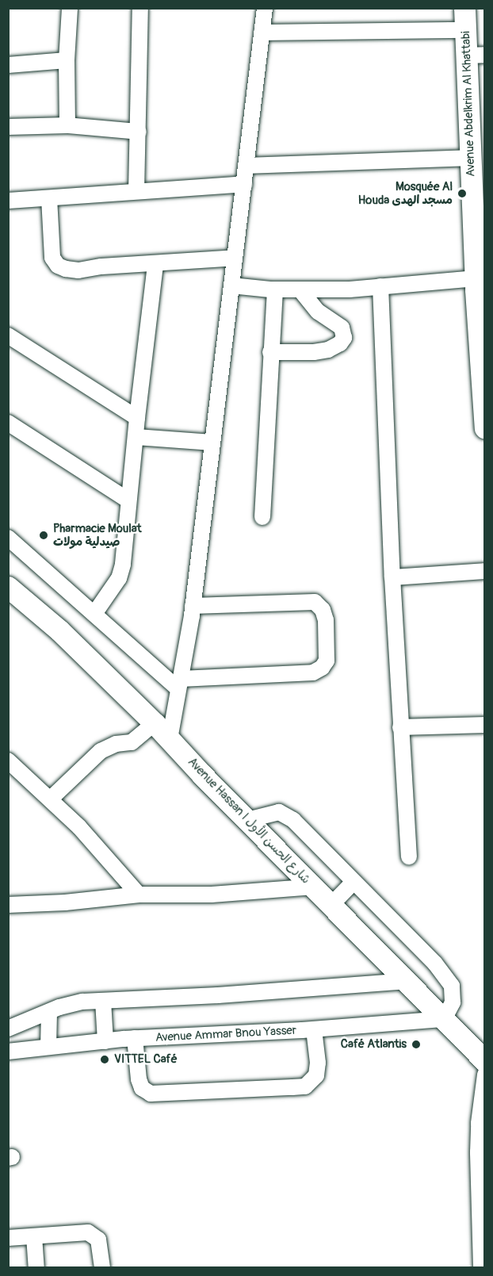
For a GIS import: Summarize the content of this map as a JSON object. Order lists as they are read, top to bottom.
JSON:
{
  "streets": {
    "main road": ["Avenue Abdelkrim Al Khattabi", "Avenue Hassan I شارع الحسن الأول"],
    "street": ["Avenue Ammar Bnou Yasser"]
  },
  "crossings": [
    ["Avenue Hassan I شارع الحسن الأول", "Avenue Ammar Bnou Yasser"]
  ],
  "places": [
    "Mosquée Al Houda مسجد الهدى",
    "Pharmacie Moulat صيدلية مولات",
    "Café Atlantis",
    "VITTEL Café"
  ]
}
